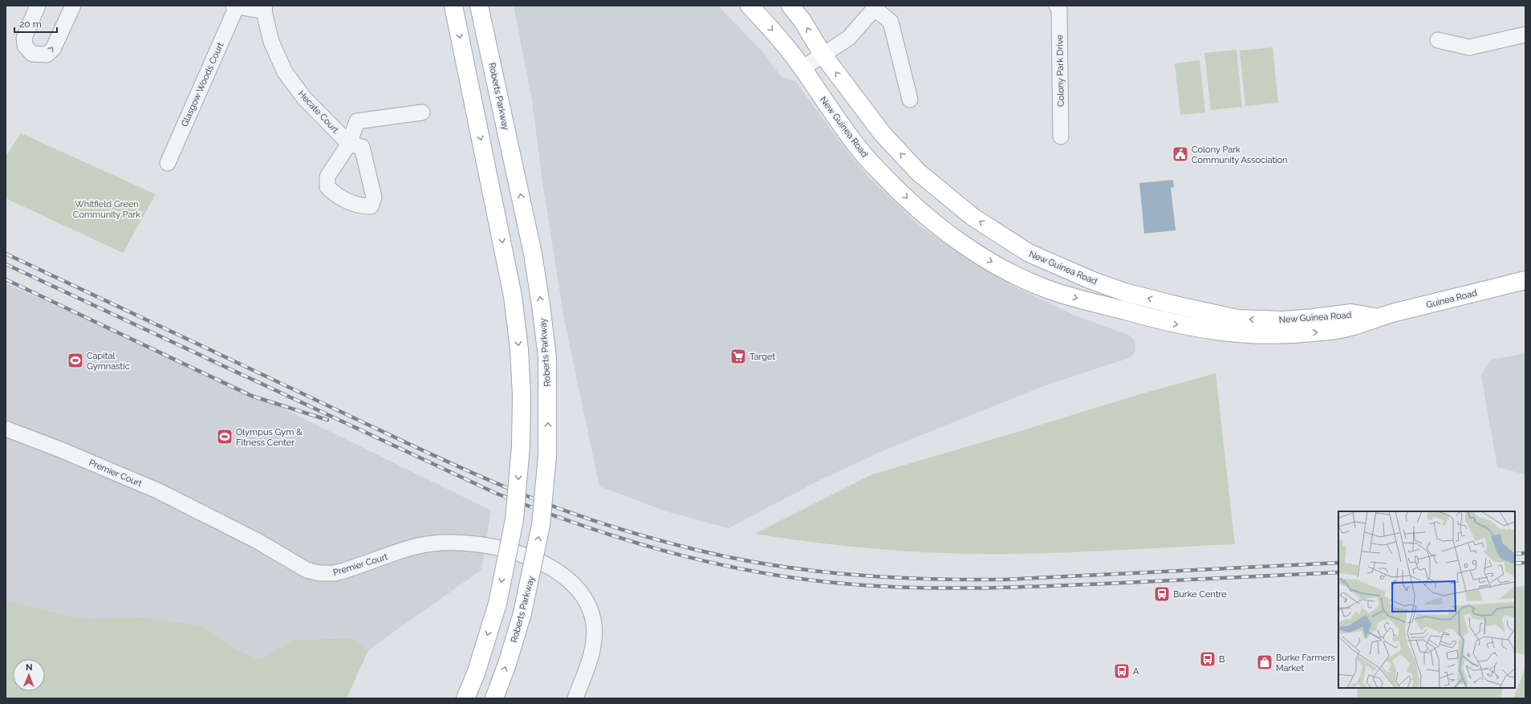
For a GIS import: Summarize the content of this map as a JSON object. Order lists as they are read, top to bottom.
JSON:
{
  "streets": {
    "main road": ["Roberts Parkway", "New Guinea Road", "Guinea Road"],
    "street": [
      "Colony Park Drive",
      "Glasgow Woods Court",
      "Hecate Court",
      "Premier Court"
    ]
  },
  "crossings": [
    ["New Guinea Road", "Guinea Road"]
  ],
  "parks": ["Whitfield Green Community Park"],
  "places": {
    "public building": ["Colony Park Community Association"],
    "supermarket": ["Target"],
    "sports": ["Capital Gymnastic", "Olympus Gym & Fitness Center"],
    "station": ["Burke Centre"],
    "bus stop": ["B", "A"],
    "shop": ["Burke Farmers Market"]
  },
  "scale_bar": "20 m",
  "north": "top"
}
